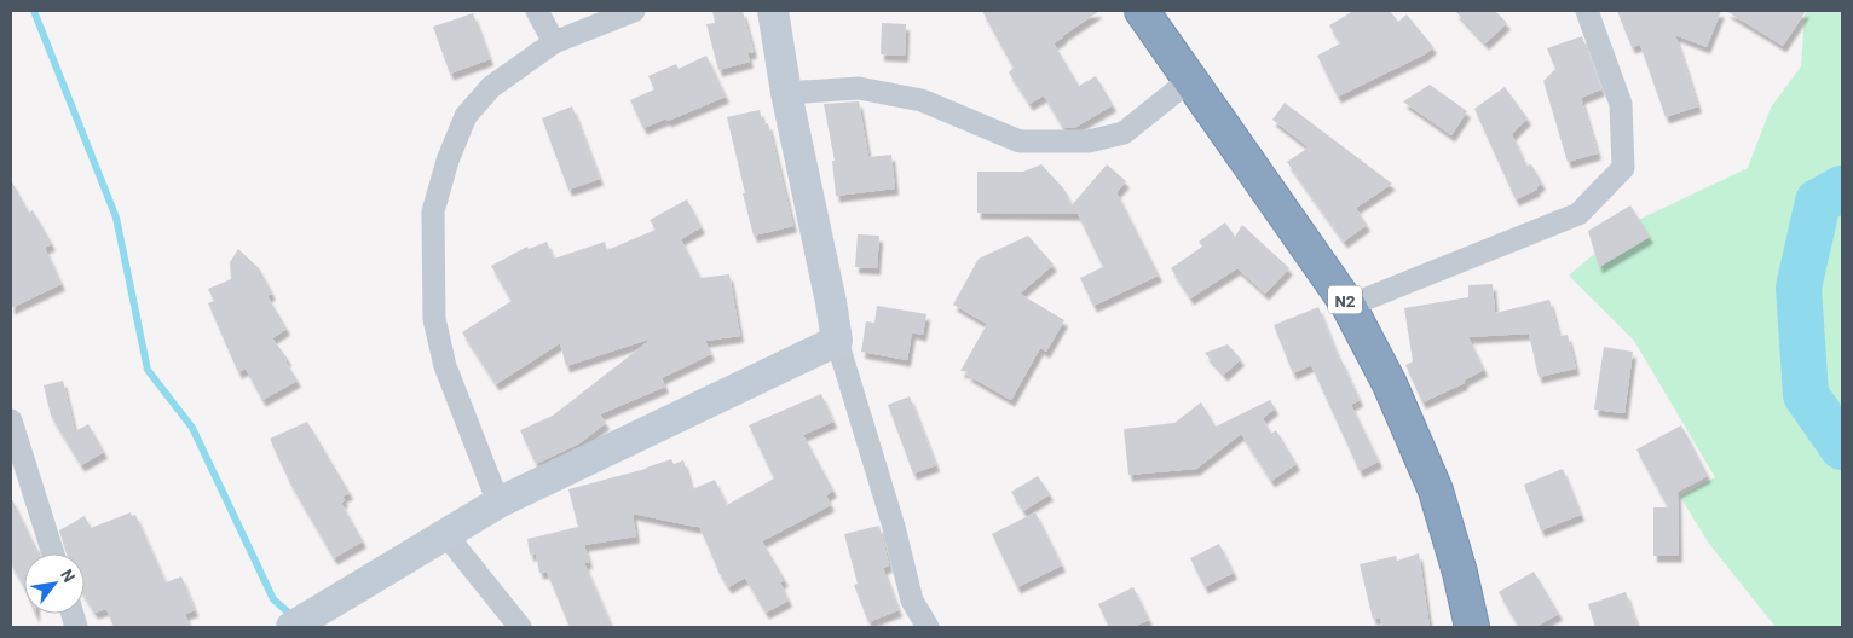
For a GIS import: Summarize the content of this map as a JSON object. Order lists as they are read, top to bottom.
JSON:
{
  "streets": {
    "highway": ["N2"]
  },
  "north": "top right"
}
